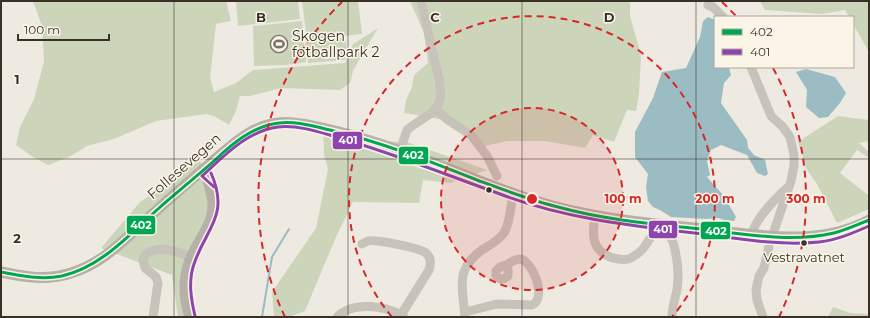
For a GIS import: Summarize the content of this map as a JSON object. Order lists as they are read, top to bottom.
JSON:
{
  "streets": {
    "main road": ["Follesevegen"]
  },
  "places": {
    "sports": ["Skogen fotballpark 2"],
    "other": ["Vestravatnet"]
  },
  "lines": ["transit line 402", "transit line 401"],
  "legend": ["402", "401"],
  "scale_bar": "100 m",
  "grid": {
    "columns": ["B", "C", "D"],
    "rows": ["1", "2"]
  },
  "rings": ["100 m", "200 m", "300 m"]
}
